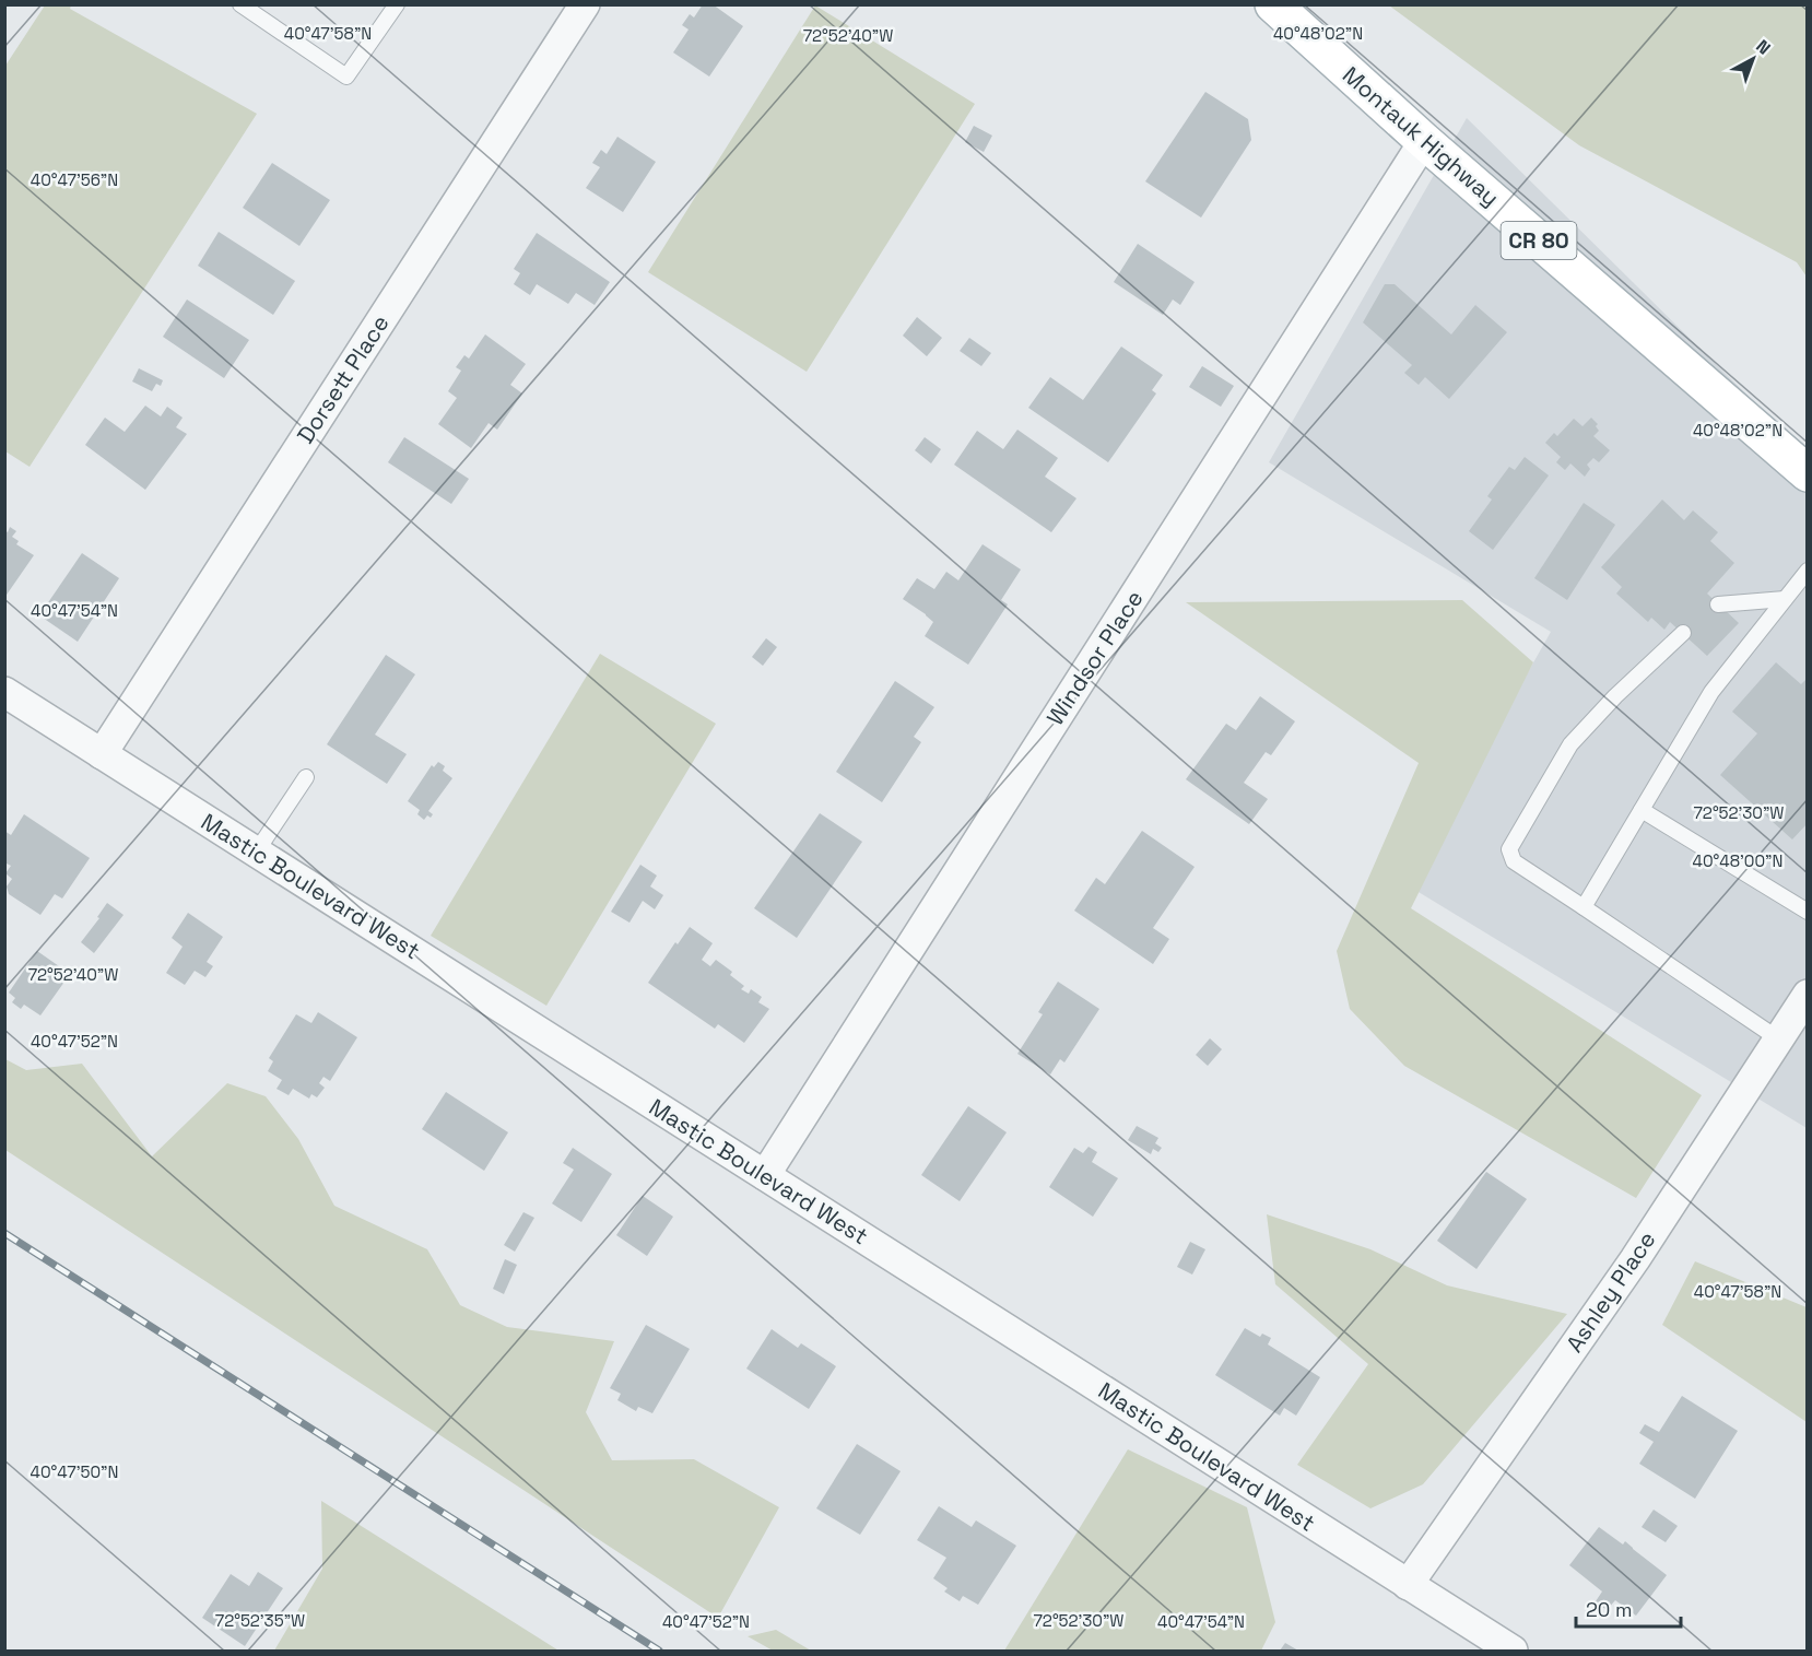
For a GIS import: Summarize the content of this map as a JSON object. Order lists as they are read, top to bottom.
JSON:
{
  "streets": {
    "main road": ["Montauk Highway", "CR 80"],
    "street": [
      "Dorsett Place",
      "Windsor Place",
      "Mastic Boulevard West",
      "Ashley Place"
    ]
  },
  "crossings": [
    ["Montauk Highway", "Windsor Place"],
    ["Dorsett Place", "Mastic Boulevard West"],
    ["Windsor Place", "Mastic Boulevard West"],
    ["Mastic Boulevard West", "Ashley Place"]
  ],
  "scale_bar": "20 m",
  "north": "top right",
  "coordinates": [
    "40°47'58\"N",
    "40°48'02\"N",
    "72°52'40\"W",
    "40°47'56\"N",
    "40°47'54\"N",
    "72°52'30\"W",
    "40°48'00\"N",
    "40°47'52\"N",
    "40°47'50\"N",
    "72°52'35\"W"
  ]
}
